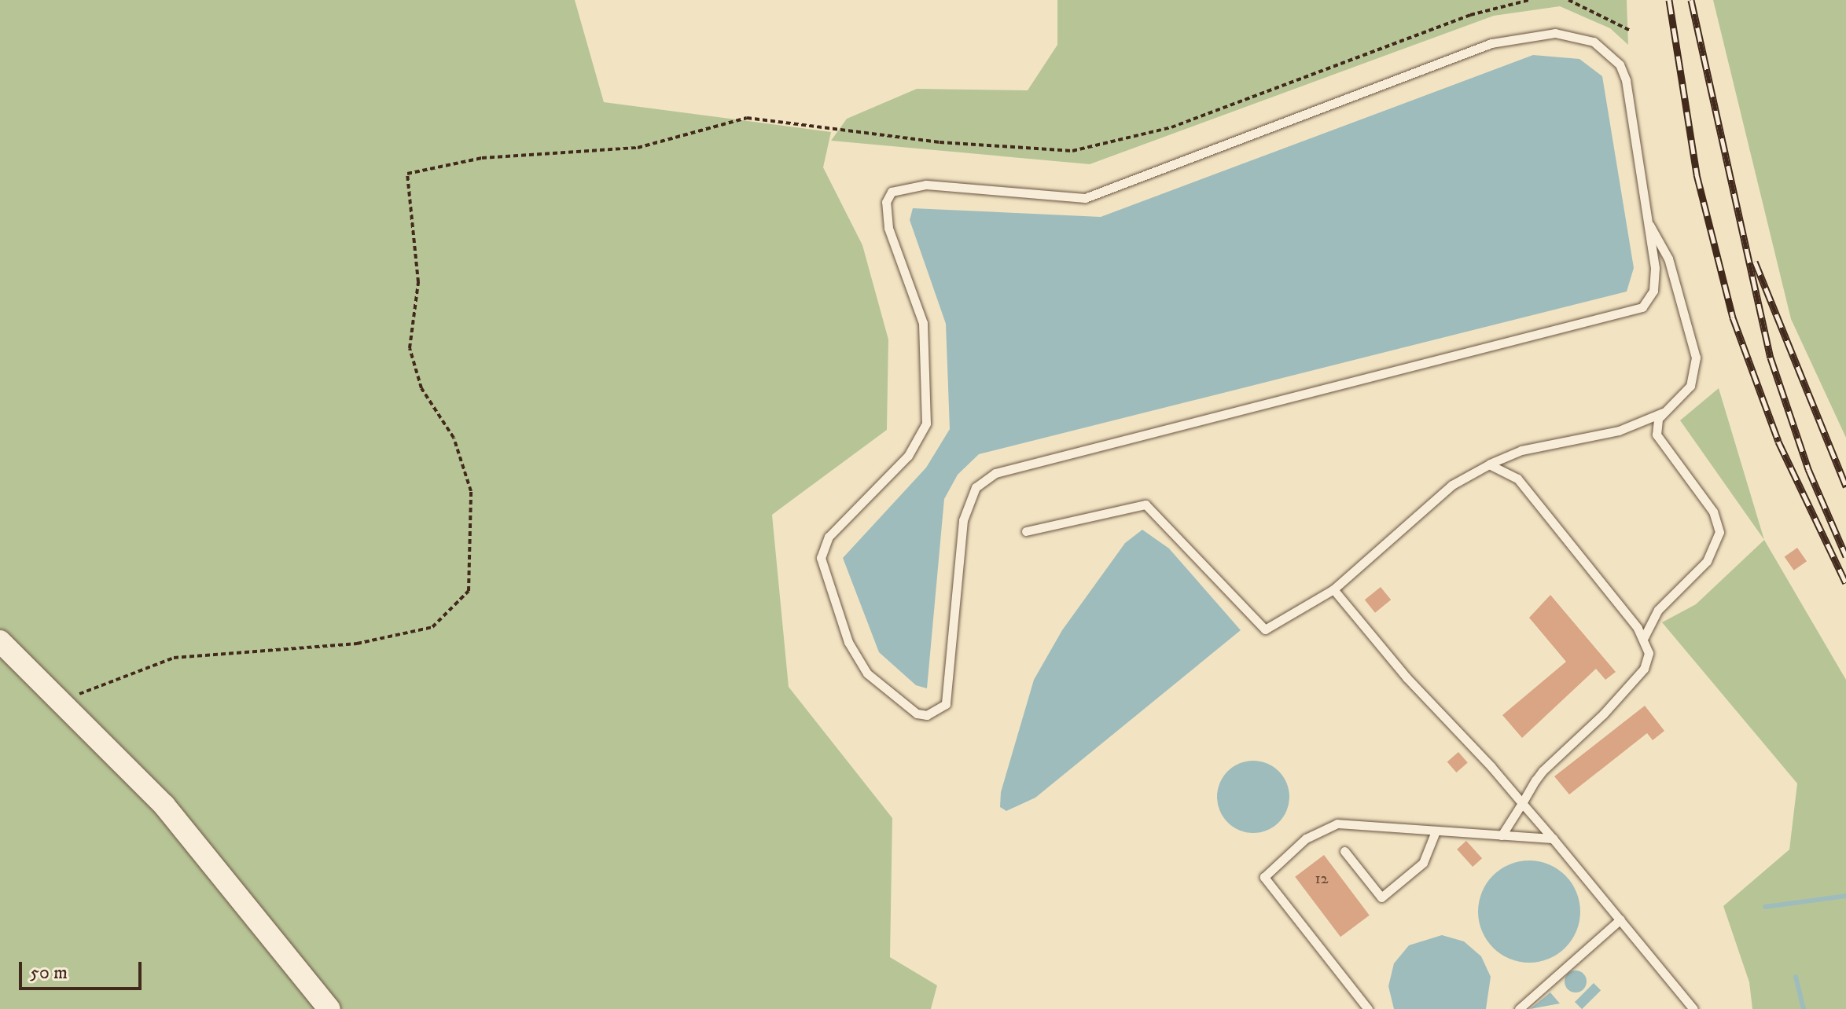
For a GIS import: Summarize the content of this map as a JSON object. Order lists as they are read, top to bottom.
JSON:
{
  "house_numbers": ["12"],
  "scale_bar": "50 m"
}
